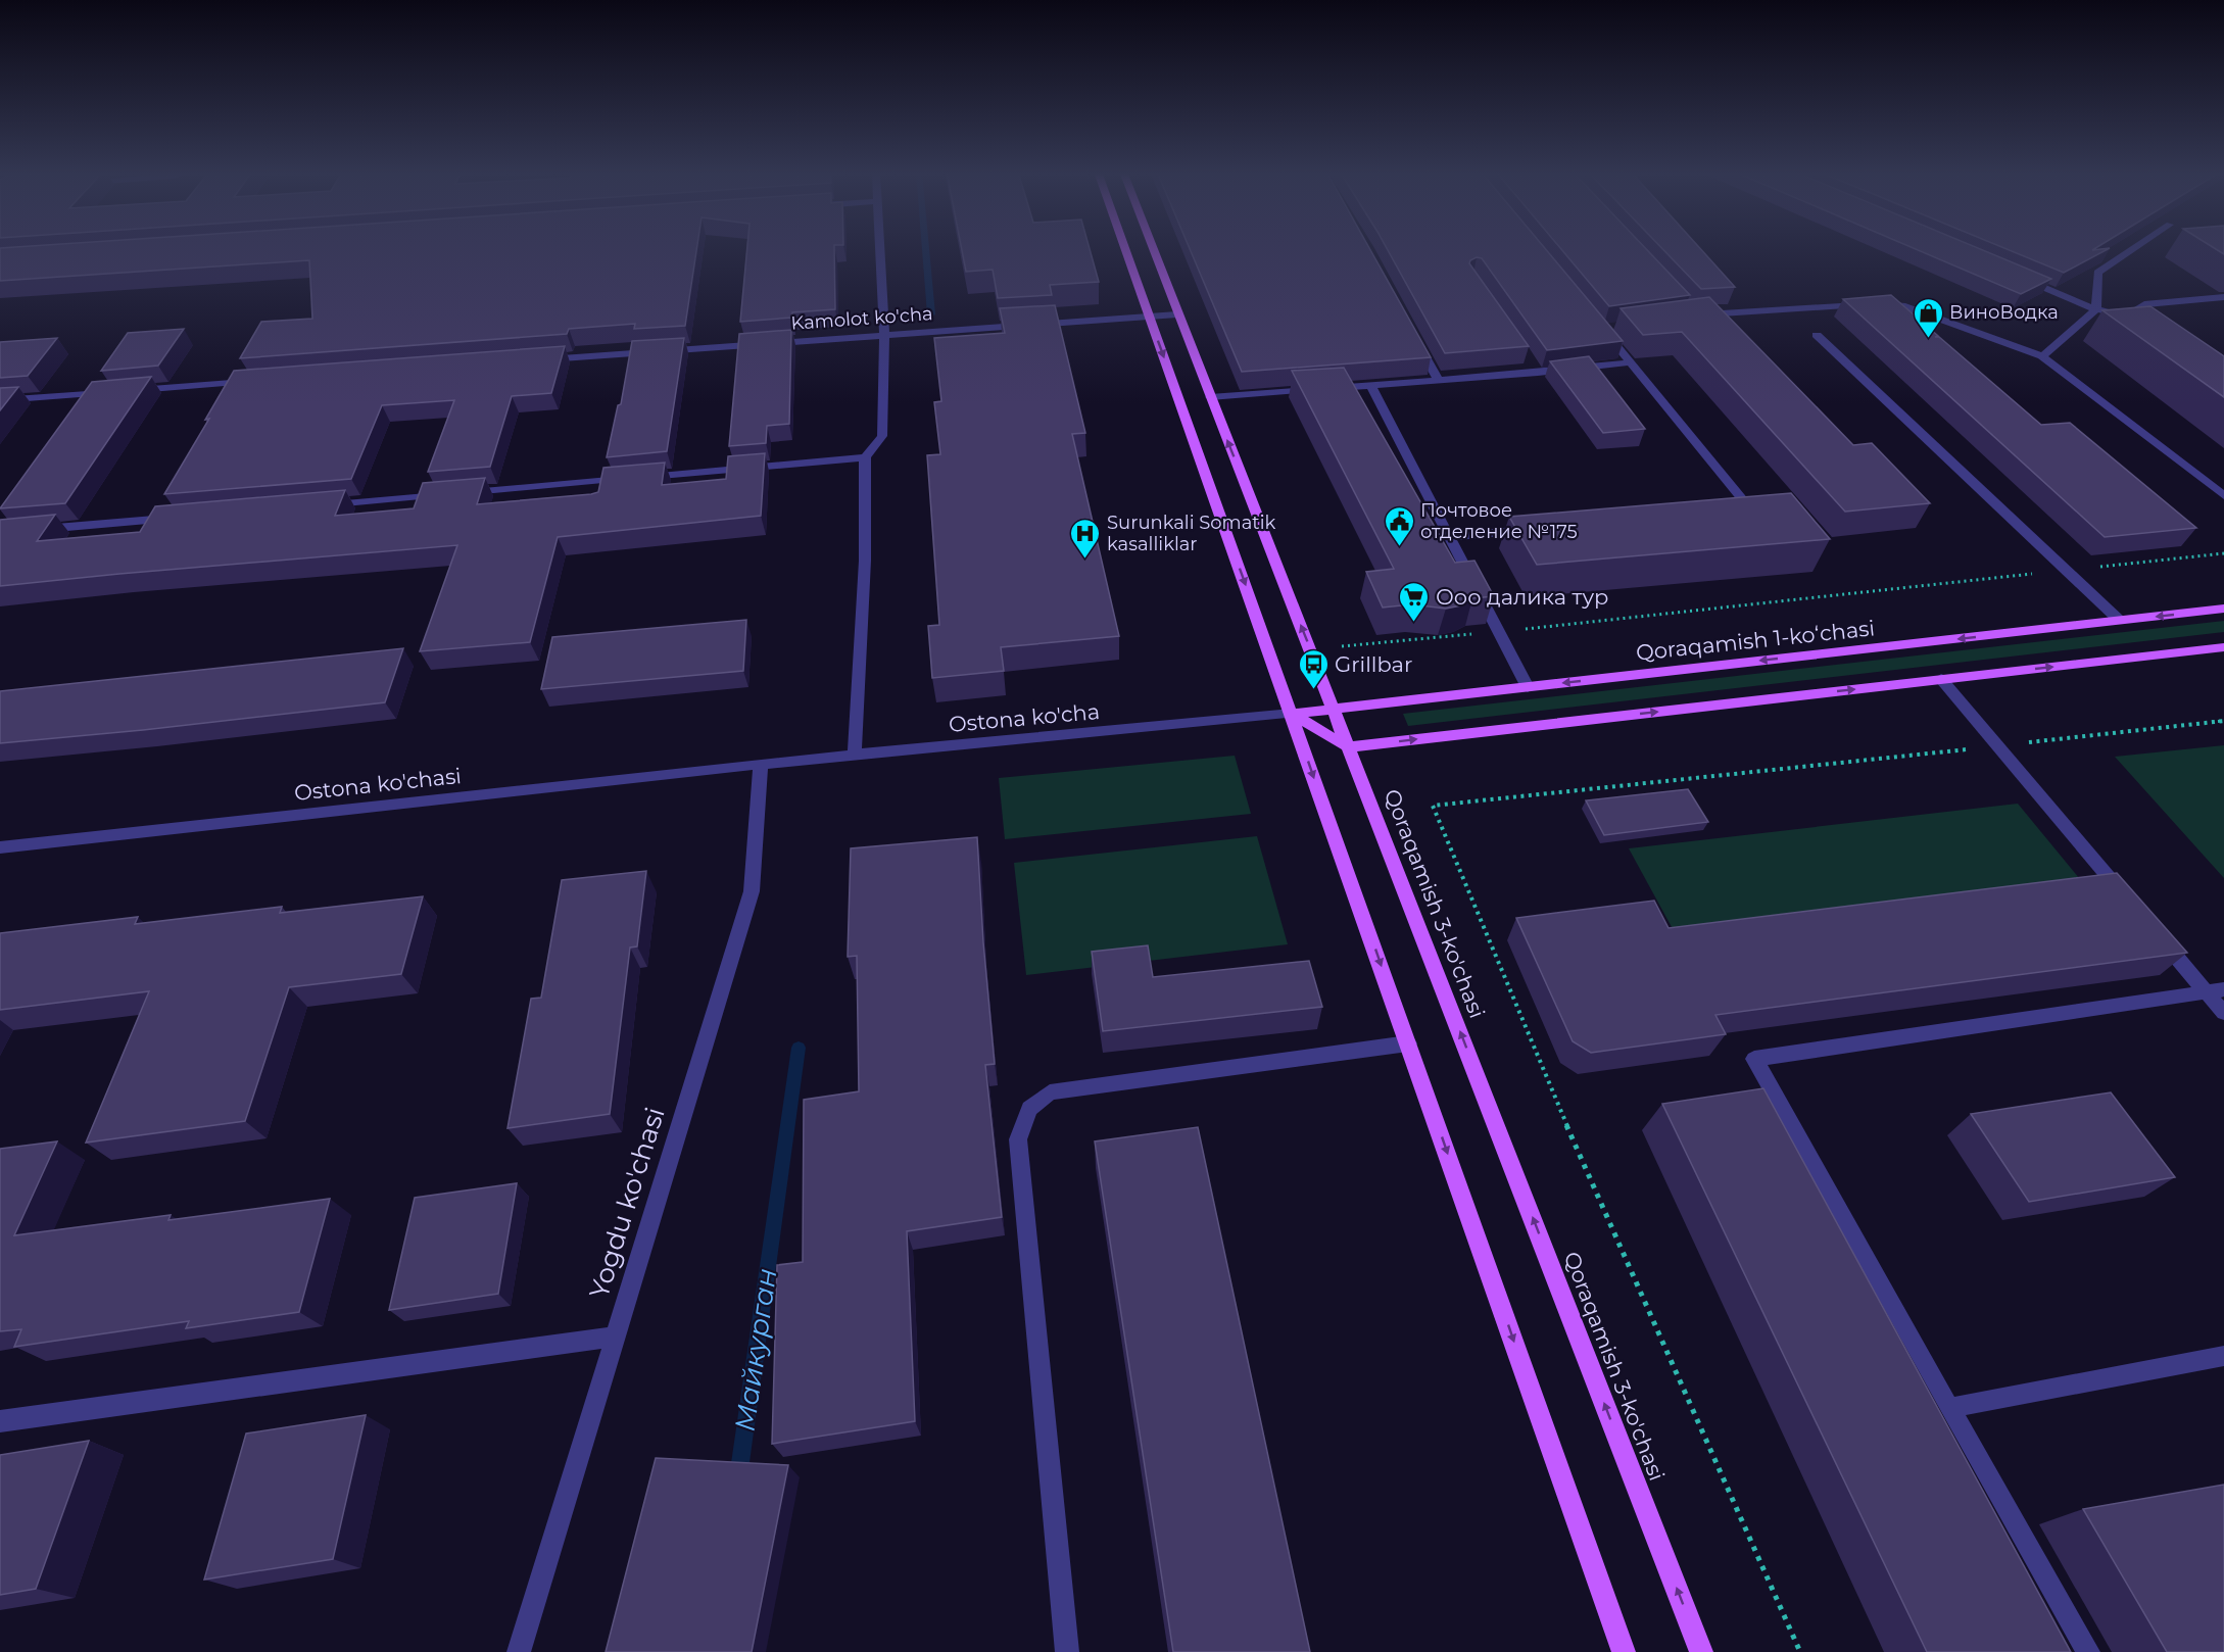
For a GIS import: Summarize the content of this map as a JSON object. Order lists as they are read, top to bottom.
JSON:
{
  "streets": {
    "main road": ["Qoraqamish 1-koʻchasi", "Qoraqamish 3-ko'chasi"],
    "street": [
      "Kamolot ko'cha",
      "Ostona ko'cha",
      "Ostona ko'chasi",
      "Yogdu ko'chasi"
    ]
  },
  "crossings": [
    ["Kamolot ko'cha", "Qoraqamish 3-ko'chasi"],
    ["Qoraqamish 1-koʻchasi", "Ostona ko'cha"],
    ["Qoraqamish 1-koʻchasi", "Qoraqamish 3-ko'chasi"],
    ["Ostona ko'cha", "Ostona ko'chasi"],
    ["Ostona ko'cha", "Yogdu ko'chasi"],
    ["Ostona ko'chasi", "Yogdu ko'chasi"]
  ],
  "water": ["Майкурган"],
  "places": {
    "shop": ["ВиноВодка"],
    "public building": ["Почтовое отделение №175"],
    "hospital": ["Surunkali Somatik kasalliklar"],
    "supermarket": ["Ооо далика тур"],
    "bus stop": ["Grillbar"]
  }
}
